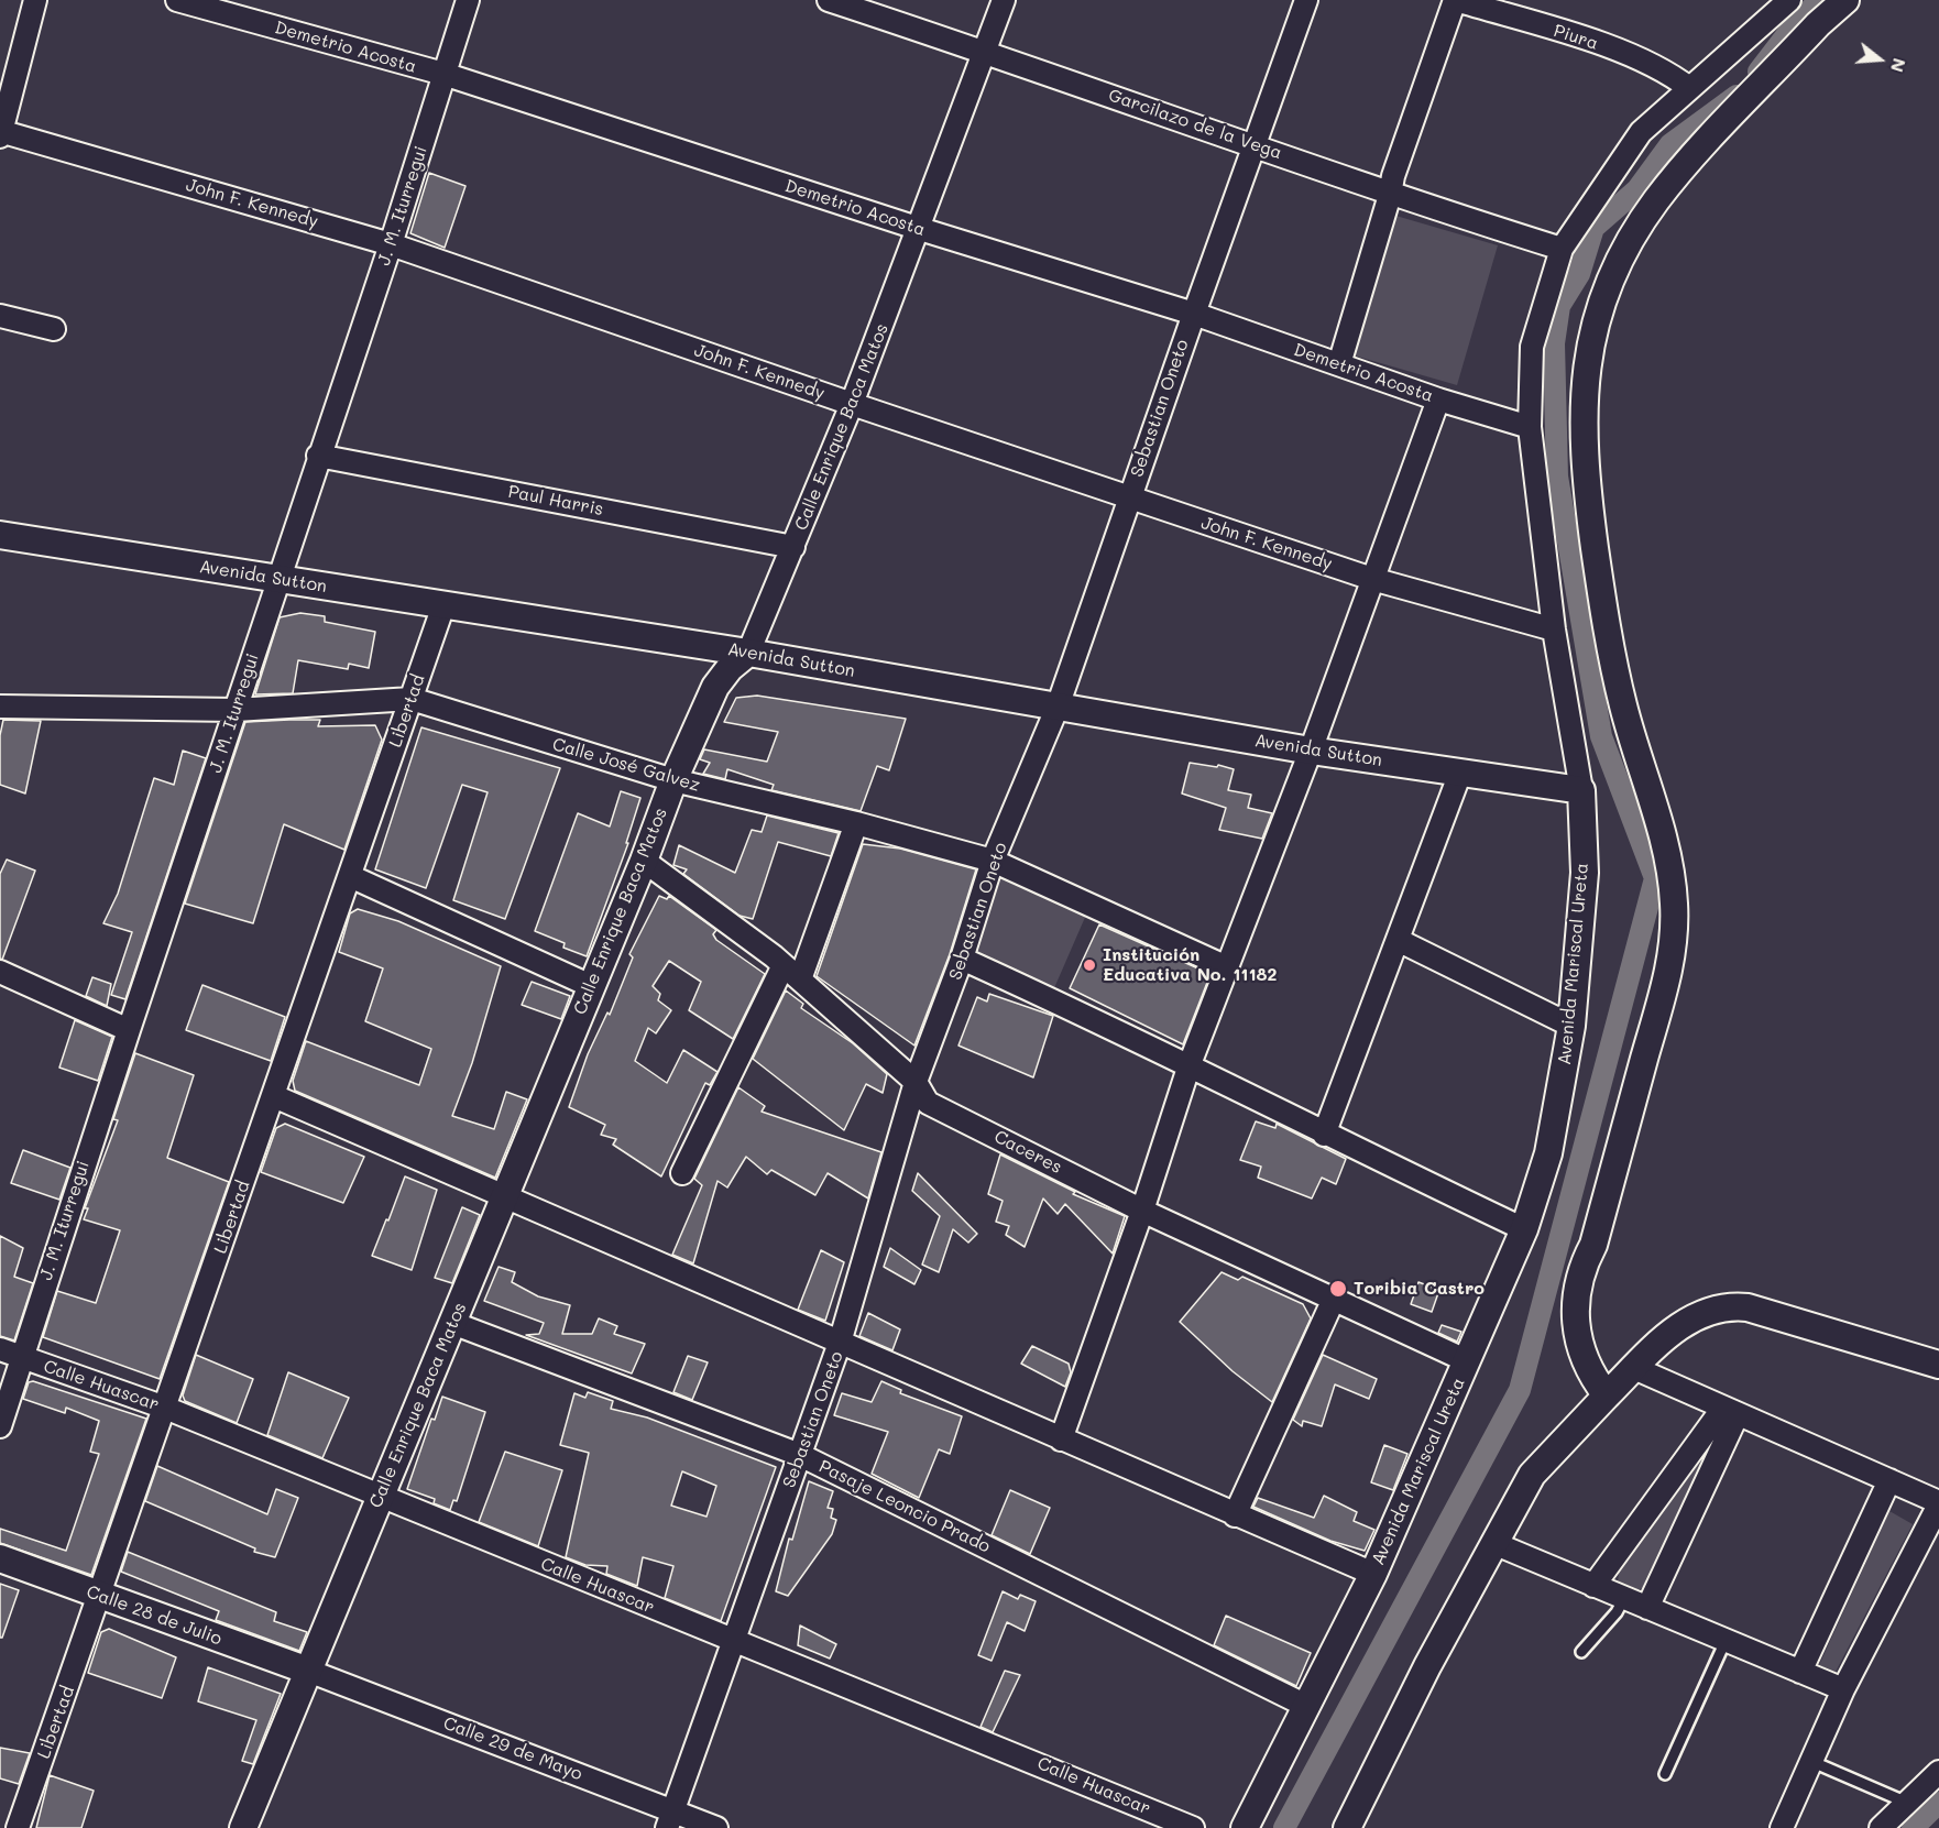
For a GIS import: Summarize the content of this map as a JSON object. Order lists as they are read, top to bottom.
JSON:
{
  "streets": {
    "street": [
      "Piura",
      "Demetrio Acosta",
      "Garcilazo de la Vega",
      "John F. Kennedy",
      "J. M. Iturregui",
      "Sebastian Oneto",
      "Calle Enrique Baca Matos",
      "Paul Harris",
      "Avenida Sutton",
      "Libertad",
      "Calle José Galvez",
      "Avenida Mariscal Ureta",
      "Caceres",
      "Calle Huascar",
      "Pasaje Leoncio Prado",
      "Calle 28 de Julio",
      "Calle 29 de Mayo"
    ]
  },
  "crossings": [
    ["Piura", "Avenida Mariscal Ureta"],
    ["Demetrio Acosta", "J. M. Iturregui"],
    ["Demetrio Acosta", "Sebastian Oneto"],
    ["Demetrio Acosta", "Calle Enrique Baca Matos"],
    ["Demetrio Acosta", "Avenida Mariscal Ureta"],
    ["Garcilazo de la Vega", "Sebastian Oneto"],
    ["Garcilazo de la Vega", "Calle Enrique Baca Matos"],
    ["Garcilazo de la Vega", "Avenida Mariscal Ureta"],
    ["John F. Kennedy", "J. M. Iturregui"],
    ["John F. Kennedy", "Sebastian Oneto"],
    ["John F. Kennedy", "Calle Enrique Baca Matos"],
    ["John F. Kennedy", "Avenida Mariscal Ureta"],
    ["J. M. Iturregui", "Paul Harris"],
    ["J. M. Iturregui", "Avenida Sutton"],
    ["J. M. Iturregui", "Calle José Galvez"],
    ["J. M. Iturregui", "Calle Huascar"],
    ["Sebastian Oneto", "Avenida Sutton"],
    ["Sebastian Oneto", "Calle José Galvez"],
    ["Sebastian Oneto", "Caceres"],
    ["Sebastian Oneto", "Calle Huascar"],
    ["Sebastian Oneto", "Pasaje Leoncio Prado"],
    ["Sebastian Oneto", "Calle 29 de Mayo"],
    ["Calle Enrique Baca Matos", "Paul Harris"],
    ["Calle Enrique Baca Matos", "Avenida Sutton"],
    ["Calle Enrique Baca Matos", "Calle José Galvez"],
    ["Calle Enrique Baca Matos", "Caceres"],
    ["Calle Enrique Baca Matos", "Calle Huascar"],
    ["Calle Enrique Baca Matos", "Pasaje Leoncio Prado"],
    ["Calle Enrique Baca Matos", "Calle 28 de Julio"],
    ["Calle Enrique Baca Matos", "Calle 29 de Mayo"],
    ["Avenida Sutton", "Libertad"],
    ["Avenida Sutton", "Avenida Mariscal Ureta"],
    ["Libertad", "Calle José Galvez"],
    ["Libertad", "Calle Huascar"],
    ["Libertad", "Calle 28 de Julio"],
    ["Avenida Mariscal Ureta", "Caceres"],
    ["Avenida Mariscal Ureta", "Pasaje Leoncio Prado"],
    ["Calle 28 de Julio", "Calle 29 de Mayo"]
  ],
  "places": ["Institución Educativa No. 11182", "Toribia Castro"],
  "north": "right"
}
